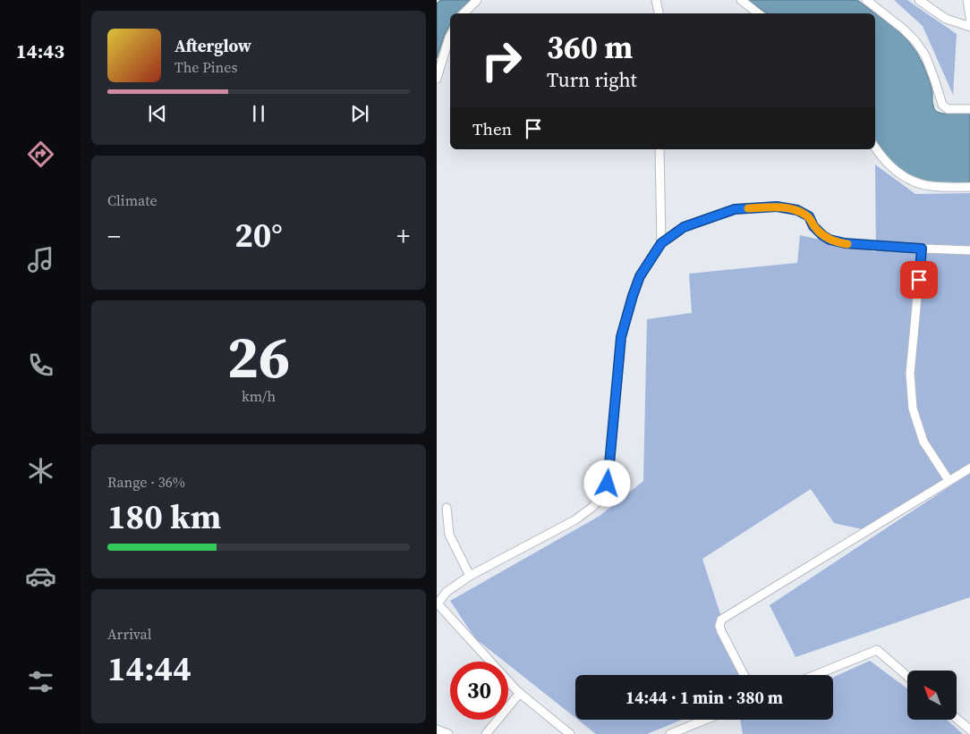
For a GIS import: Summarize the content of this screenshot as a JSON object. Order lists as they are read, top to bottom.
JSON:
{
  "north": "top left",
  "page": {
    "tabs": "14:43",
    "turn": ["360 m", "Turn right"],
    "song": ["Afterglow", "The Pines"],
    "then": "Then",
    "tile": [
      "Climate",
      ["26", "km/h"],
      ["Range · 36%", "180 km"],
      ["Arrival", "14:44"]
    ],
    "heat": ["−", "20°", "+"],
    "limit": "30",
    "trip": "14:44 · 1 min · 380 m"
  }
}
